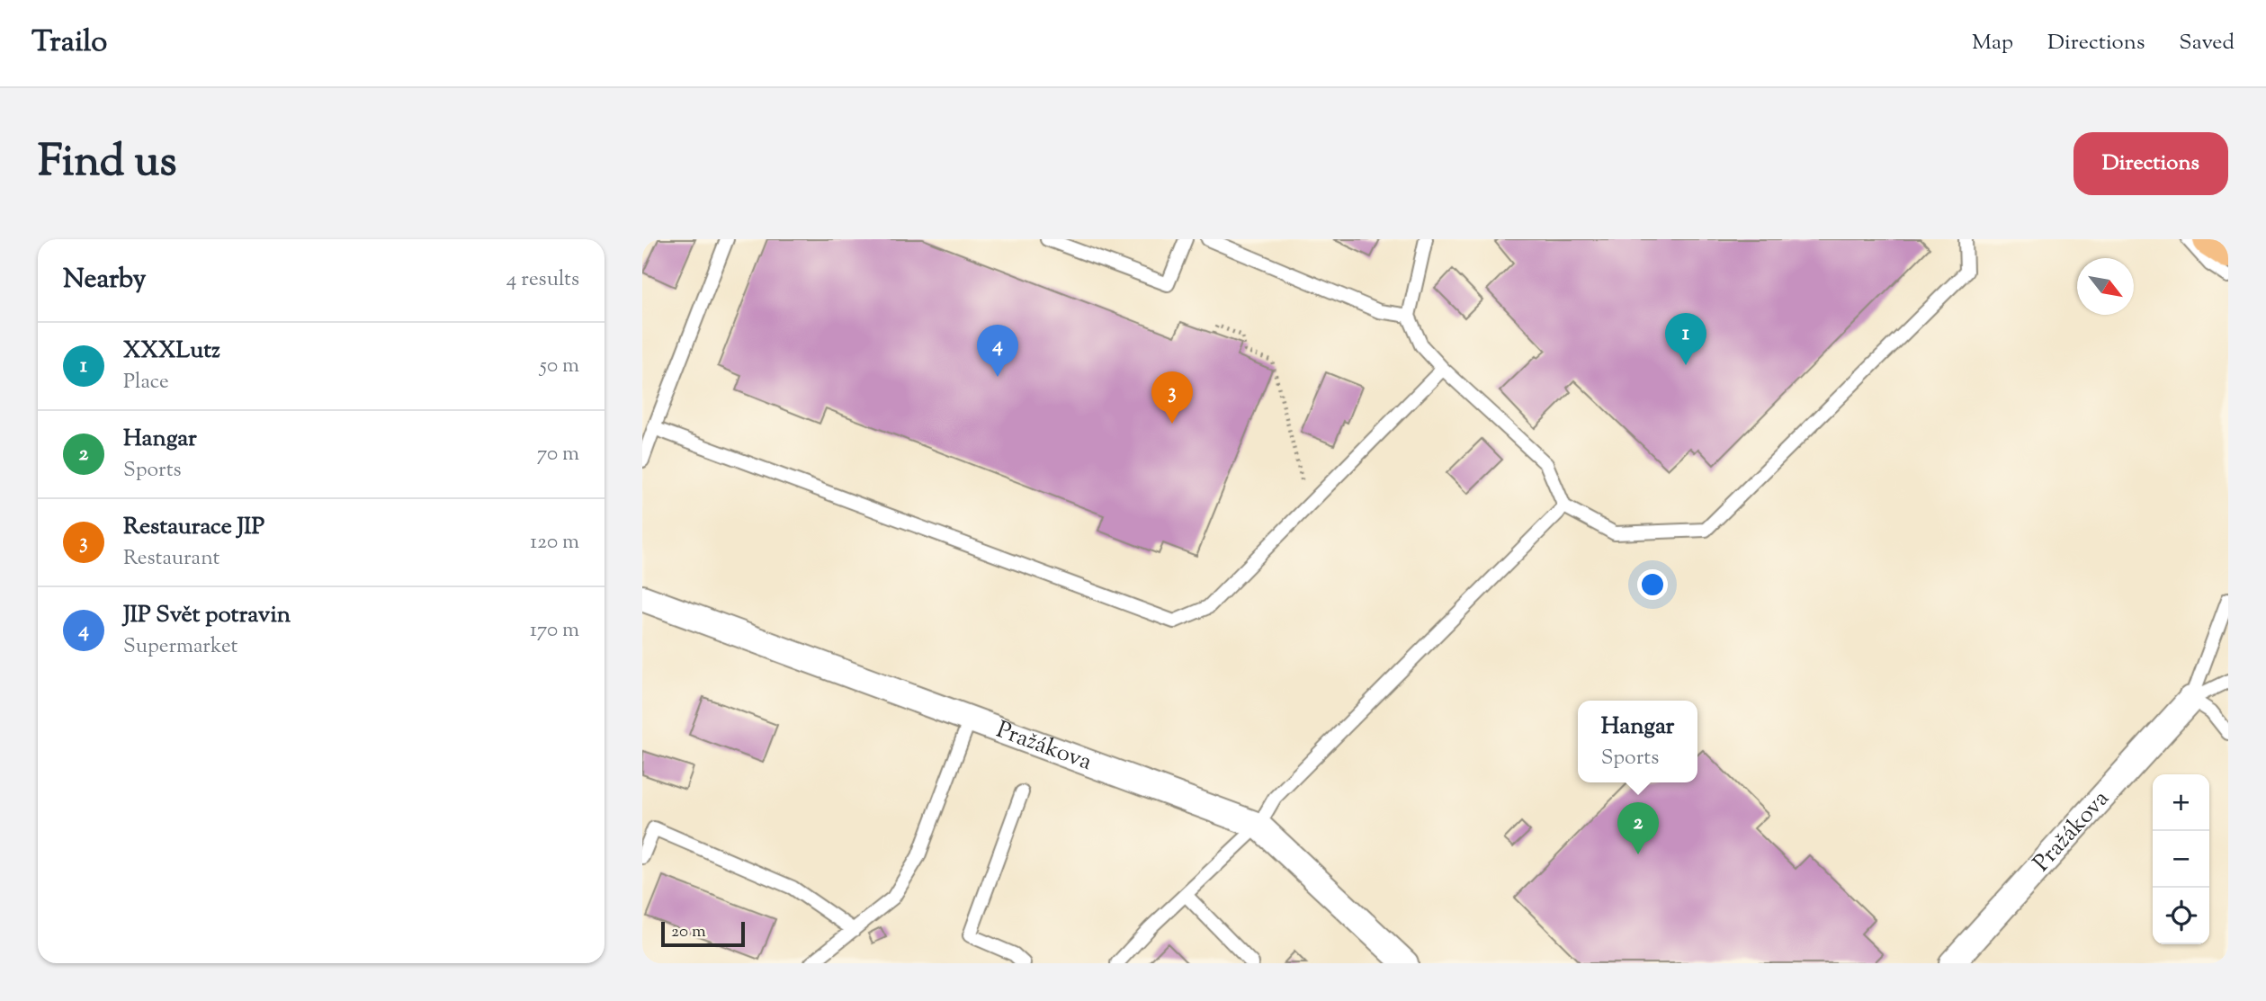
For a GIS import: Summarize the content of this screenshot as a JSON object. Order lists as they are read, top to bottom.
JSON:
{
  "streets": {
    "street": ["Pražákova"]
  },
  "scale_bar": "20 m",
  "north": "bottom right",
  "page": {
    "header": "Trailo",
    "nav": ["Map", "Directions", "Saved"],
    "title": "Find us",
    "buttons": "Directions",
    "heading": ["Nearby", "4 results"],
    "pins": [
      "1",
      "4",
      "3",
      "2"
    ],
    "list": [
      {
        "mark": "1",
        "name": "XXXLutz",
        "note": "Place",
        "value": "50 m"
      },
      {
        "mark": "2",
        "name": "Hangar",
        "note": "Sports",
        "value": "70 m"
      },
      {
        "mark": "3",
        "name": "Restaurace JIP",
        "note": "Restaurant",
        "value": "120 m"
      },
      {
        "mark": "4",
        "name": "JIP Svět potravin",
        "note": "Supermarket",
        "value": "170 m"
      }
    ],
    "popup": ["Hangar", "Sports"],
    "map_buttons": ["+", "−"],
    "scale": "20 m"
  }
}
